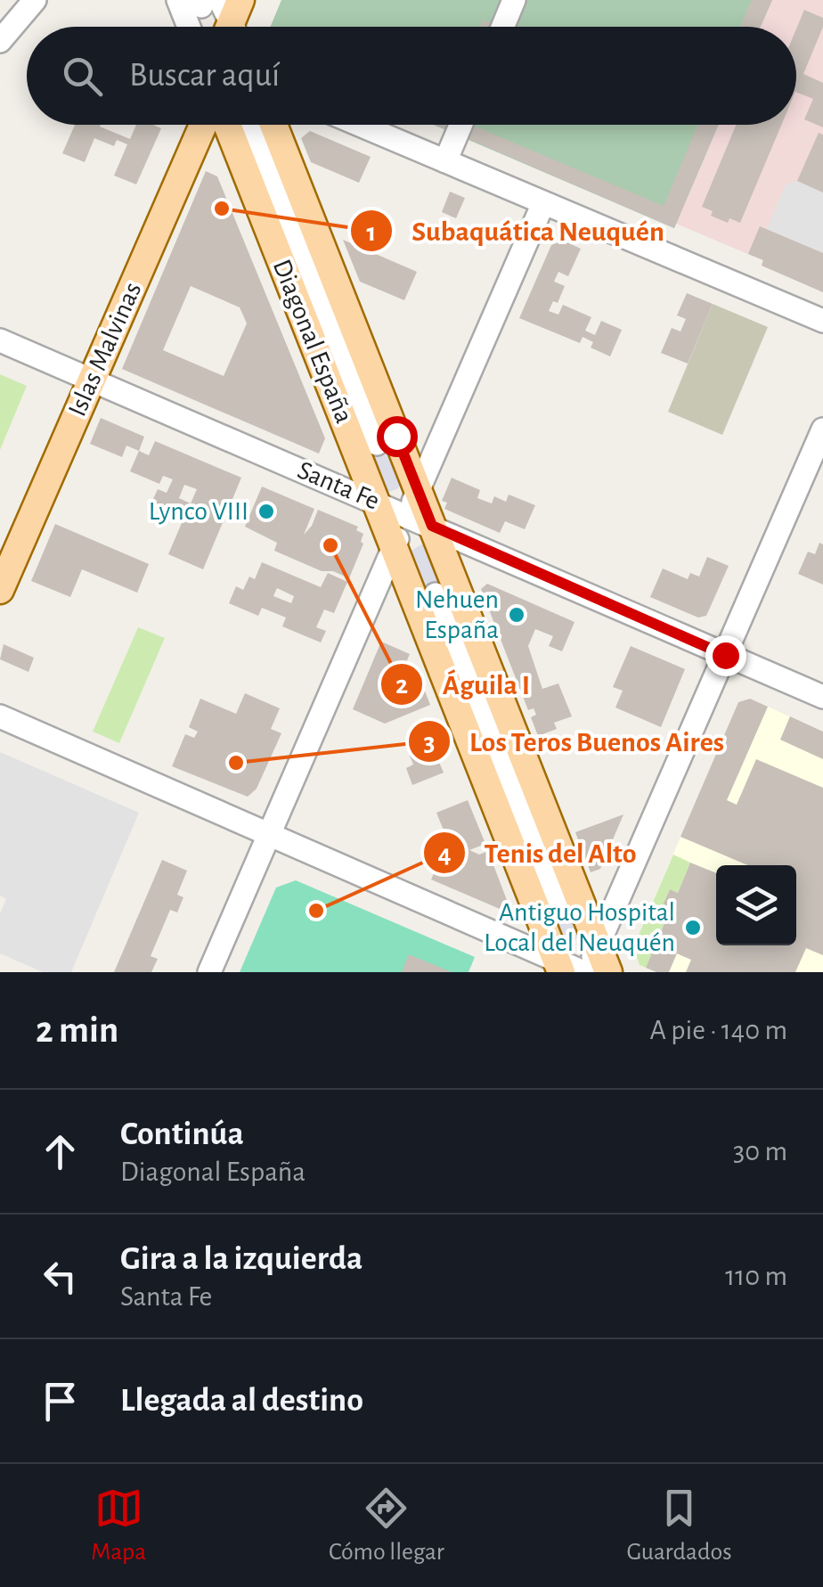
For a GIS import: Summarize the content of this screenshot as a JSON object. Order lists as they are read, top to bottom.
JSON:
{
  "streets": {
    "main road": ["Diagonal España", "Islas Malvinas"],
    "street": ["Santa Fe"]
  },
  "crossings": [
    ["Diagonal España", "Santa Fe"],
    ["Islas Malvinas", "Santa Fe"]
  ],
  "places": [
    "Subaquática Neuquén",
    "Lynco VIII",
    "Águila I",
    "Nehuen España",
    "Los Teros Buenos Aires",
    "Tenis del Alto",
    "Antiguo Hospital Local del Neuquén"
  ],
  "page": {
    "search": "Buscar aquí",
    "heading": ["2 min", "A pie · 140 m"],
    "list": [
      ["Continúa", "Diagonal España", "30 m"],
      ["Gira a la izquierda", "Santa Fe", "110 m"],
      "Llegada al destino"
    ],
    "nav": ["Mapa", "Cómo llegar", "Guardados"]
  }
}
